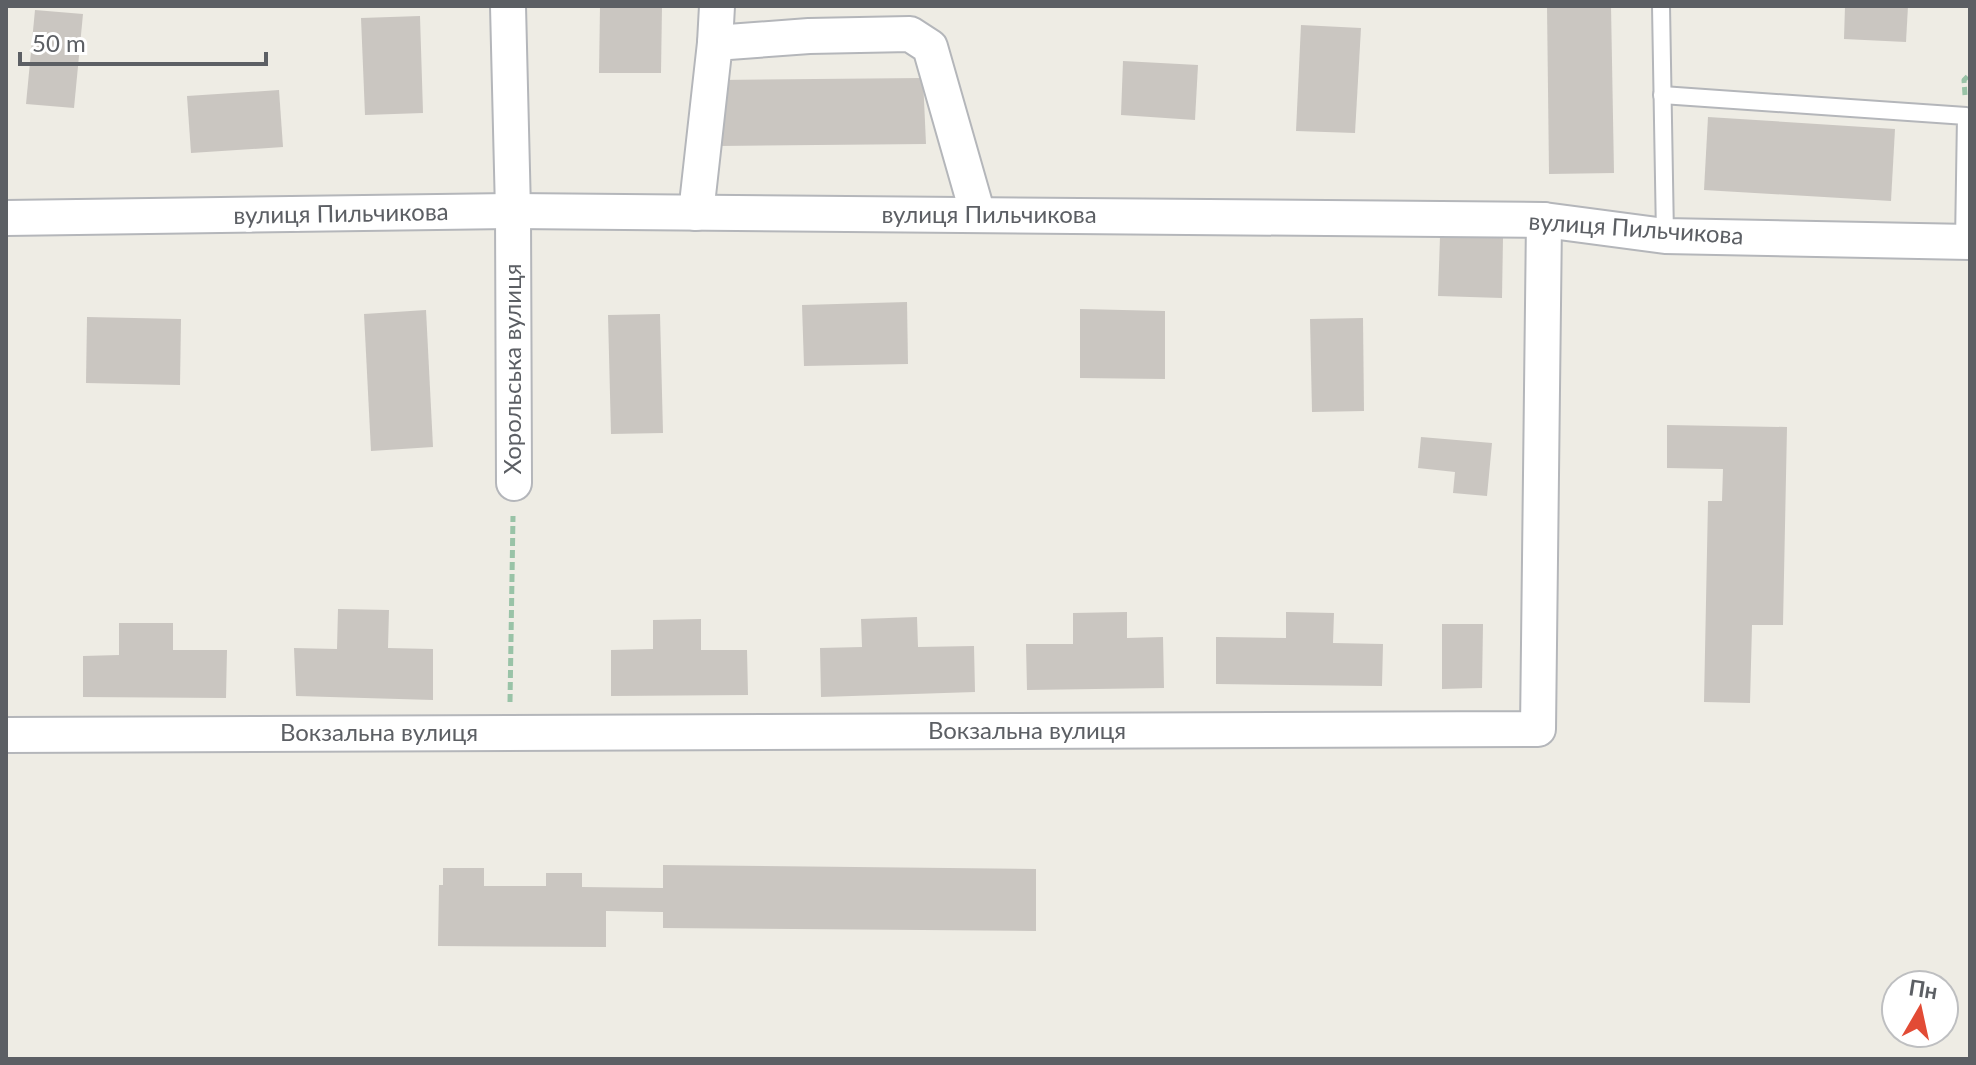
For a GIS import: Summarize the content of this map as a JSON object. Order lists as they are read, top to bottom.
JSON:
{
  "streets": {
    "street": ["вулиця Пильчикова", "Хорольська вулиця", "Вокзальна вулиця"]
  },
  "crossings": [
    ["вулиця Пильчикова", "Хорольська вулиця"],
    ["вулиця Пильчикова", "Вокзальна вулиця"],
    ["Хорольська вулиця", "Вокзальна вулиця"]
  ],
  "scale_bar": "50 m",
  "north": "top"
}
